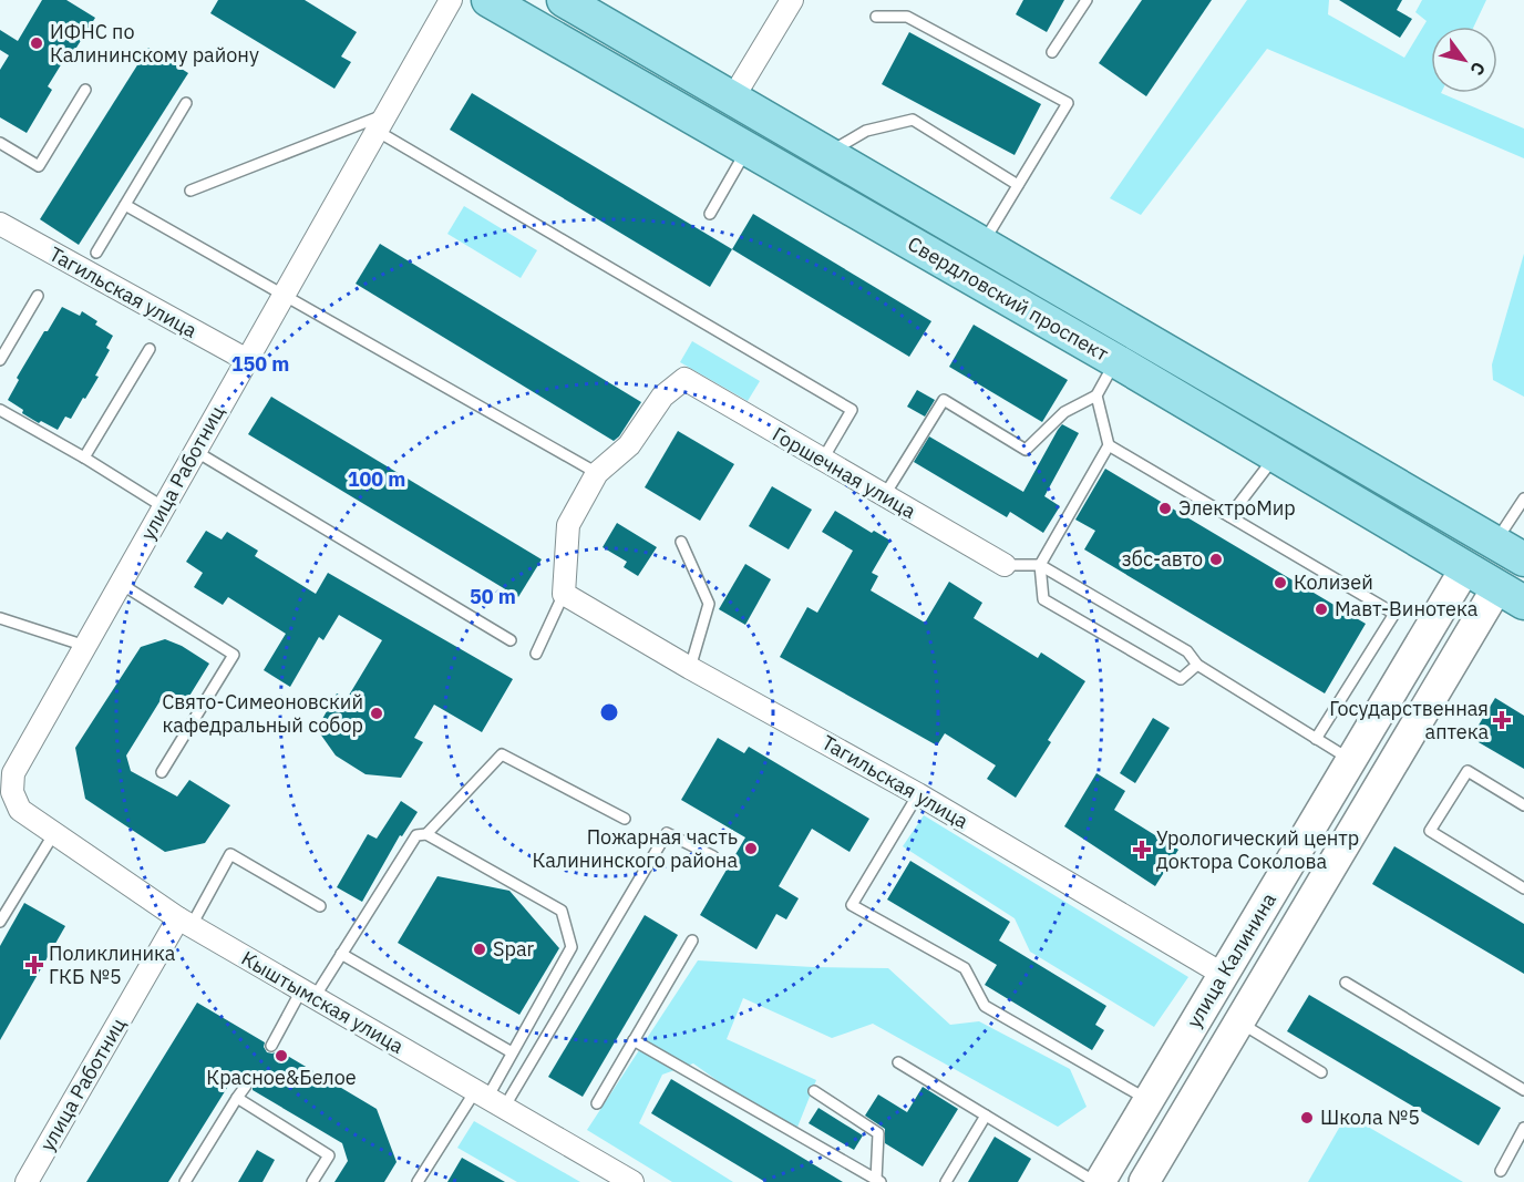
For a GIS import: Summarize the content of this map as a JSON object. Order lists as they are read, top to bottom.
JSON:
{
  "streets": {
    "main road": ["Свердловский проспект", "улица Калинина"],
    "street": [
      "Тагильская улица",
      "улица Работниц",
      "Горшечная улица",
      "Кыштымская улица"
    ]
  },
  "crossings": [
    ["Тагильская улица", "улица Работниц"],
    ["Тагильская улица", "улица Калинина"],
    ["Свердловский проспект", "улица Калинина"],
    ["улица Работниц", "Кыштымская улица"]
  ],
  "places": {
    "other": [
      "ИФНС по Калининскому району",
      "ЭлектроМир",
      "збс-авто",
      "Колизей",
      "Мавт-Винотека",
      "Свято-Симеоновский кафедральный собор",
      "Пожарная часть Калининского района",
      "Spar",
      "Красное&Белое",
      "Школа №5"
    ],
    "health": ["Государственная аптека", "Урологический центр доктора Соколова", "Поликлиника ГКБ №5"]
  },
  "north": "bottom right",
  "rings": ["150 m", "100 m", "50 m"]
}
